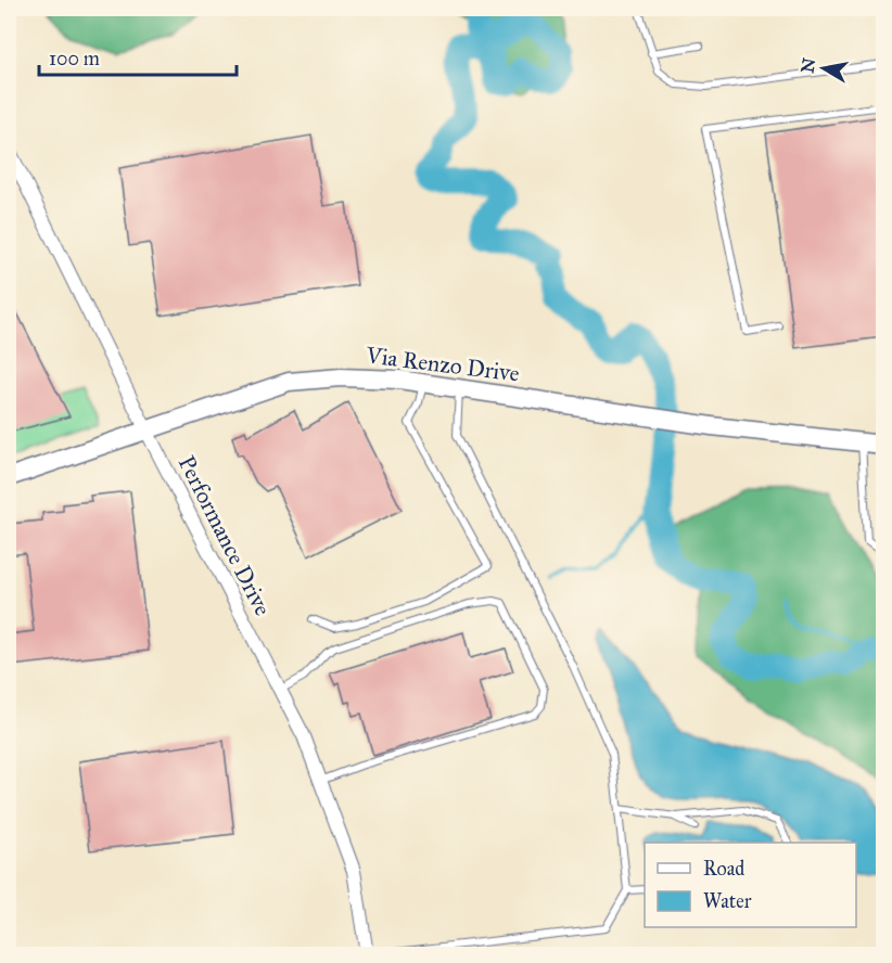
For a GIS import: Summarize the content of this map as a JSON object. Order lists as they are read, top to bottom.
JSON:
{
  "streets": {
    "street": ["Via Renzo Drive", "Performance Drive"]
  },
  "crossings": [
    ["Via Renzo Drive", "Performance Drive"]
  ],
  "legend": ["Road", "Water"],
  "scale_bar": "100 m",
  "north": "left"
}
